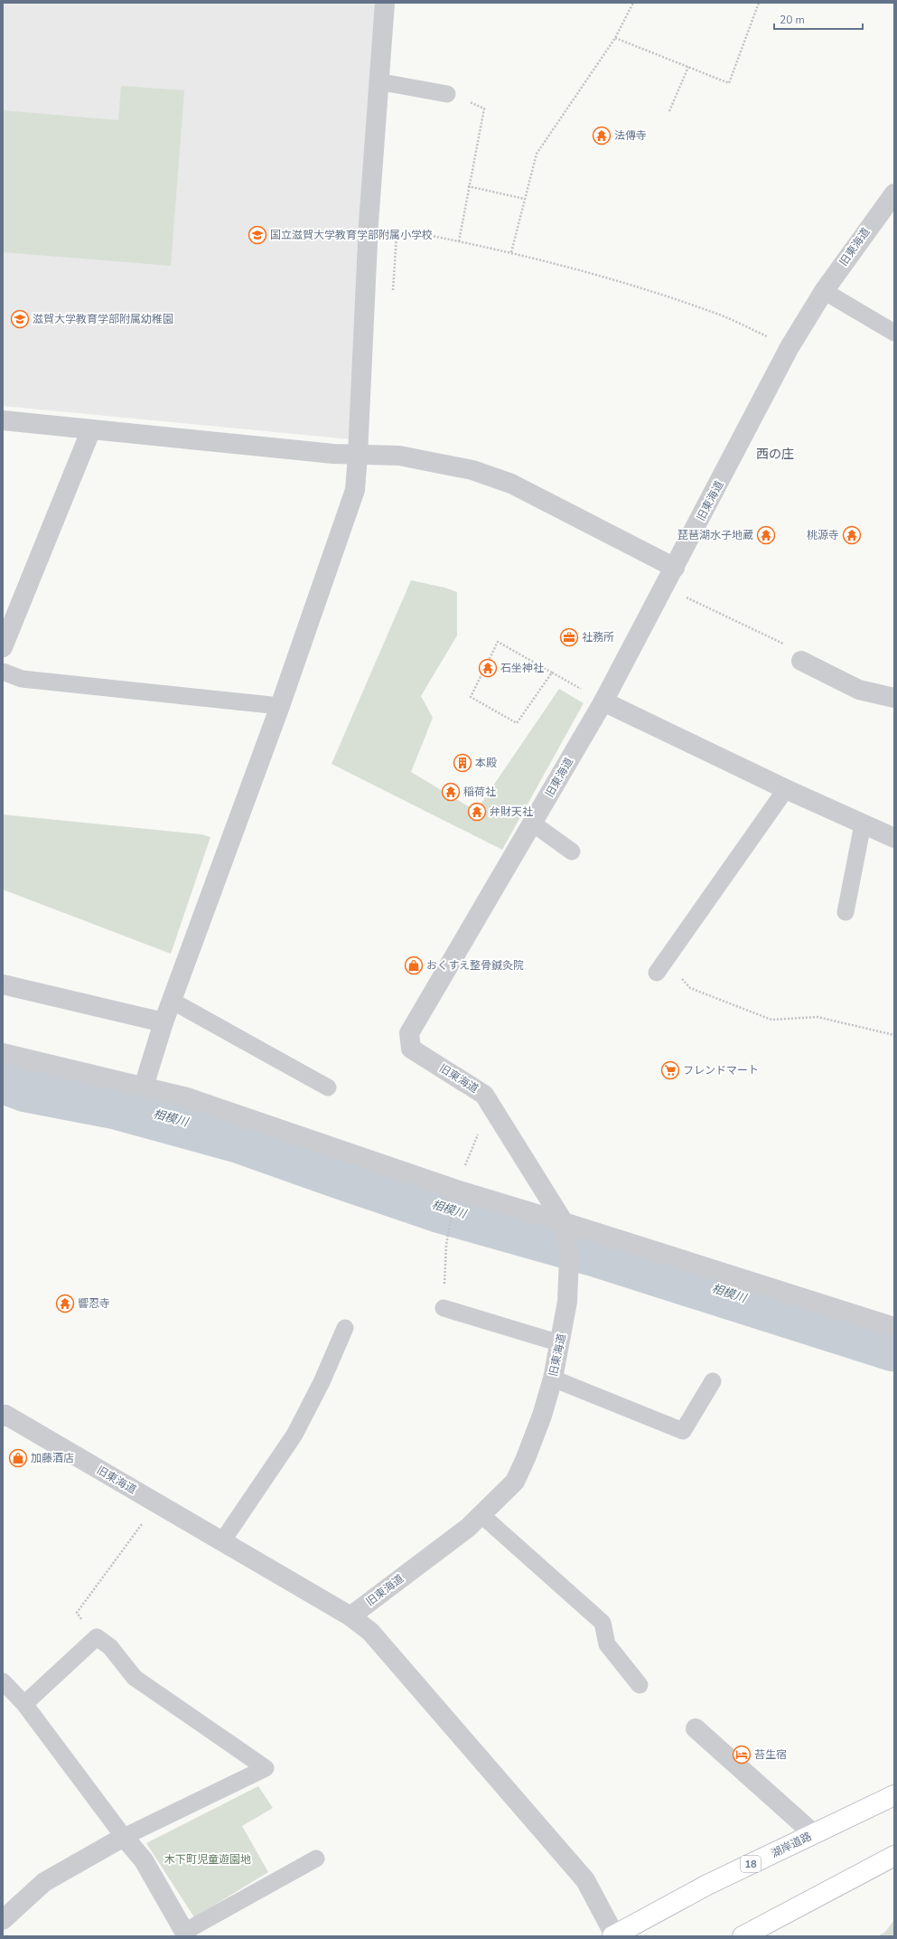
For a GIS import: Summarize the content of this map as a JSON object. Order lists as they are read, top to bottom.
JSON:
{
  "streets": {
    "main road": ["湖岸道路", "18"],
    "street": ["旧東海道"]
  },
  "districts": ["西の庄"],
  "water": ["相模川"],
  "parks": ["木下町児童遊園地"],
  "places": {
    "temple": [
      "法傳寺",
      "琵琶湖水子地蔵",
      "桃源寺",
      "石坐神社",
      "稲荷社",
      "弁財天社",
      "響忍寺"
    ],
    "school or university": ["国立滋賀大学教育学部附属小学校", "滋賀大学教育学部附属幼稚園"],
    "office": ["社務所"],
    "building": ["本殿"],
    "shop": ["おくすえ整骨鍼灸院", "加藤酒店"],
    "supermarket": ["フレンドマート"],
    "hotel": ["苔生宿"]
  },
  "scale_bar": "20 m"
}
